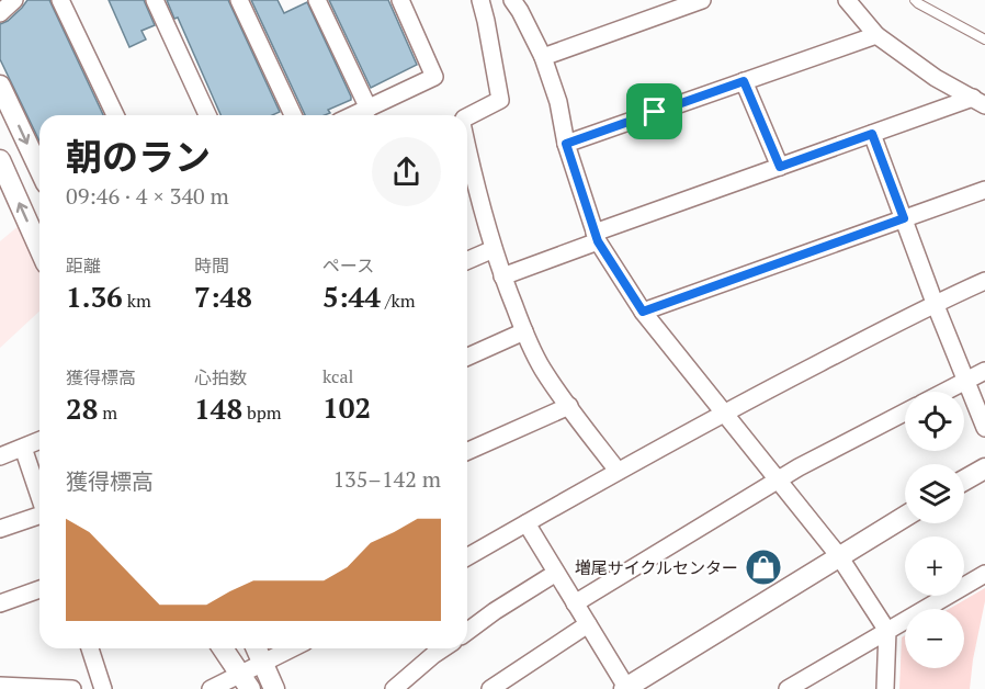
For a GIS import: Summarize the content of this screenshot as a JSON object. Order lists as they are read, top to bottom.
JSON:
{
  "places": {
    "shop": ["増尾サイクルセンター"]
  },
  "page": {
    "heading": ["朝のラン", "09:46 · 4 × 340 m"],
    "stats": [
      ["距離", "1.36 km"],
      ["時間", "7:48"],
      ["ペース", "5:44 /km"],
      ["獲得標高", "28 m"],
      ["心拍数", "148 bpm"],
      ["kcal", "102"]
    ],
    "map_buttons": ["+", "−"],
    "chart": ["獲得標高", "135–142 m"]
  }
}
